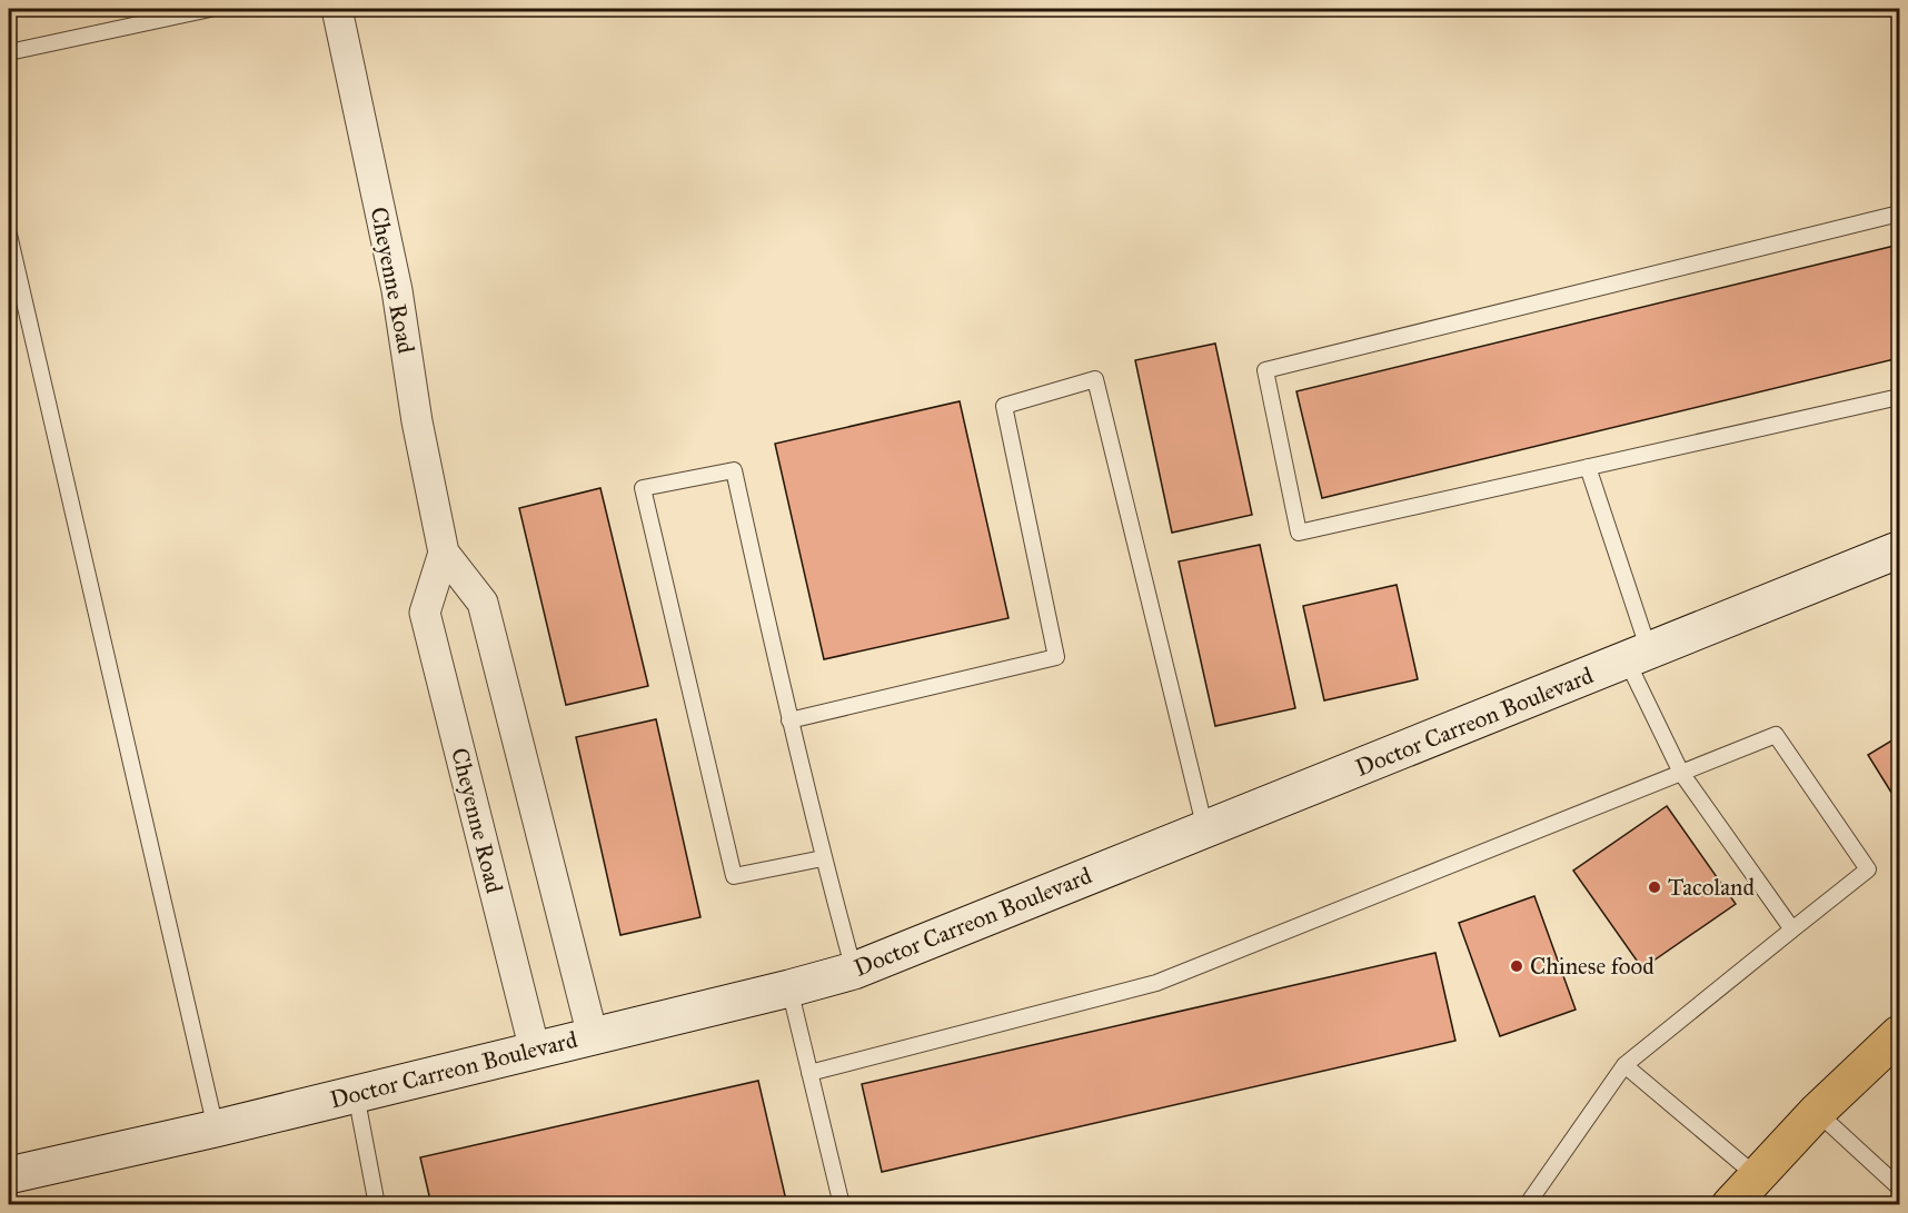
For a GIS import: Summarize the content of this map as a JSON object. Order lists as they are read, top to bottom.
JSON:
{
  "streets": {
    "main road": ["Doctor Carreon Boulevard"],
    "street": ["Cheyenne Road"]
  },
  "crossings": [
    ["Cheyenne Road", "Doctor Carreon Boulevard"]
  ],
  "places": ["Tacoland", "Chinese food"]
}
